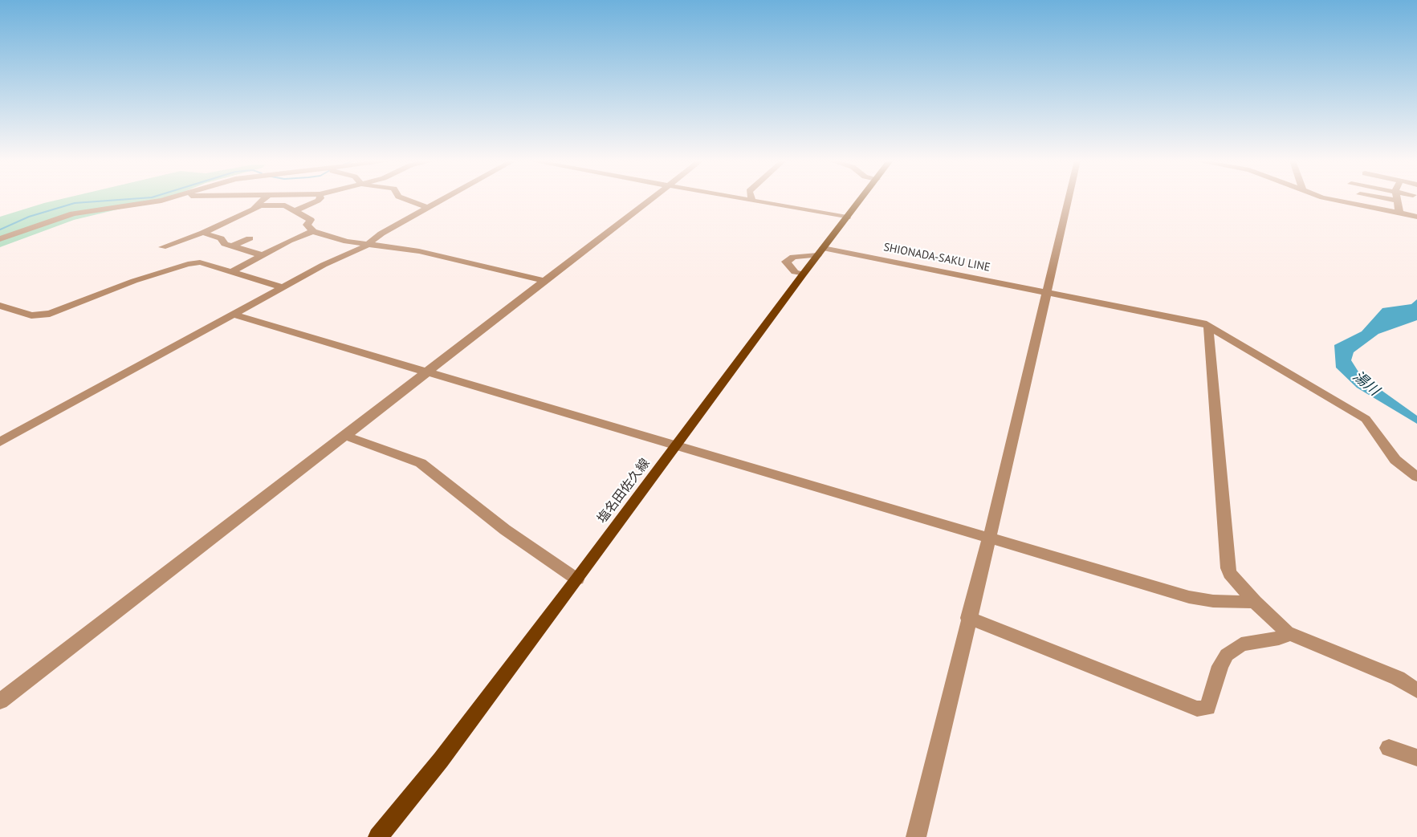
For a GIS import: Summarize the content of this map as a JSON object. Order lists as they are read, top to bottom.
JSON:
{
  "streets": {
    "main road": ["塩名田佐久線"],
    "street": ["SHIONADA-SAKU LINE"]
  },
  "crossings": [
    ["SHIONADA-SAKU LINE", "塩名田佐久線"]
  ],
  "water": ["湯川"]
}
